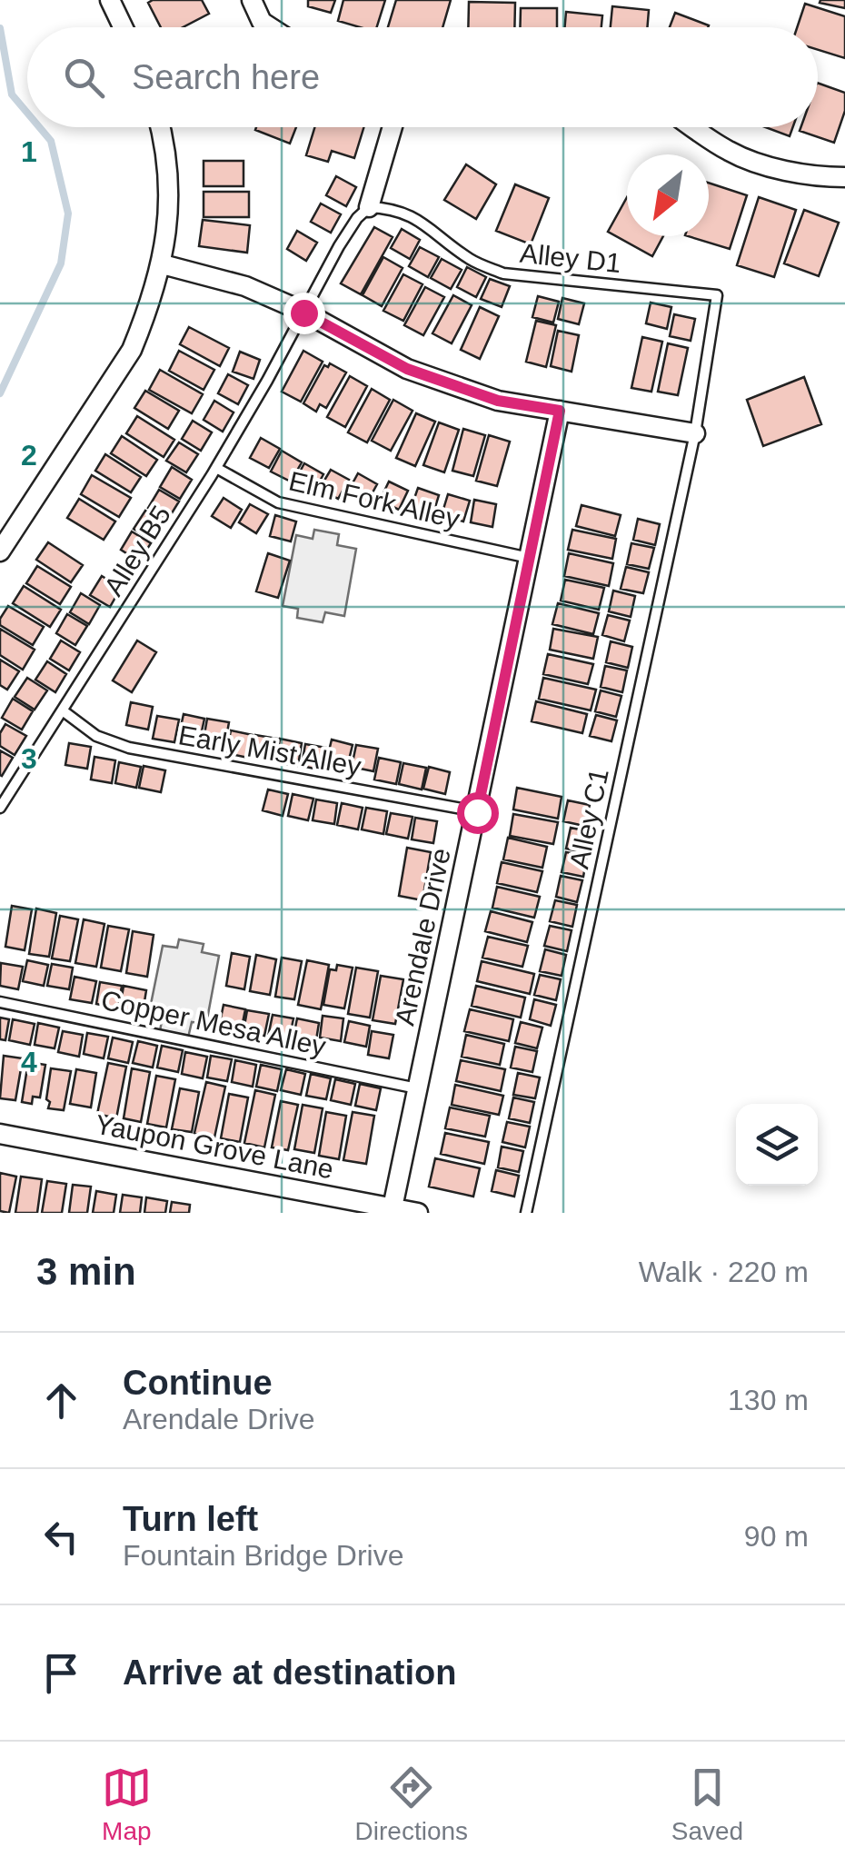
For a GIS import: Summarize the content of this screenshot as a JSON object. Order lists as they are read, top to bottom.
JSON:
{
  "streets": {
    "street": ["Arendale Drive", "Yaupon Grove Lane"],
    "lane": [
      "Alley D1",
      "Elm Fork Alley",
      "Alley B5",
      "Early Mist Alley",
      "Alley C1",
      "Copper Mesa Alley"
    ]
  },
  "crossings": [
    ["Alley D1", "Alley C1"],
    ["Elm Fork Alley", "Alley B5"],
    ["Elm Fork Alley", "Arendale Drive"],
    ["Alley B5", "Early Mist Alley"],
    ["Early Mist Alley", "Arendale Drive"],
    ["Arendale Drive", "Copper Mesa Alley"],
    ["Arendale Drive", "Yaupon Grove Lane"]
  ],
  "north": "bottom left",
  "page": {
    "search": "Search here",
    "heading": ["3 min", "Walk · 220 m"],
    "list": [
      ["Continue", "Arendale Drive", "130 m"],
      ["Turn left", "Fountain Bridge Drive", "90 m"],
      "Arrive at destination"
    ],
    "nav": ["Map", "Directions", "Saved"]
  },
  "grid": {
    "rows": [
      "1",
      "2",
      "3",
      "4"
    ]
  }
}
